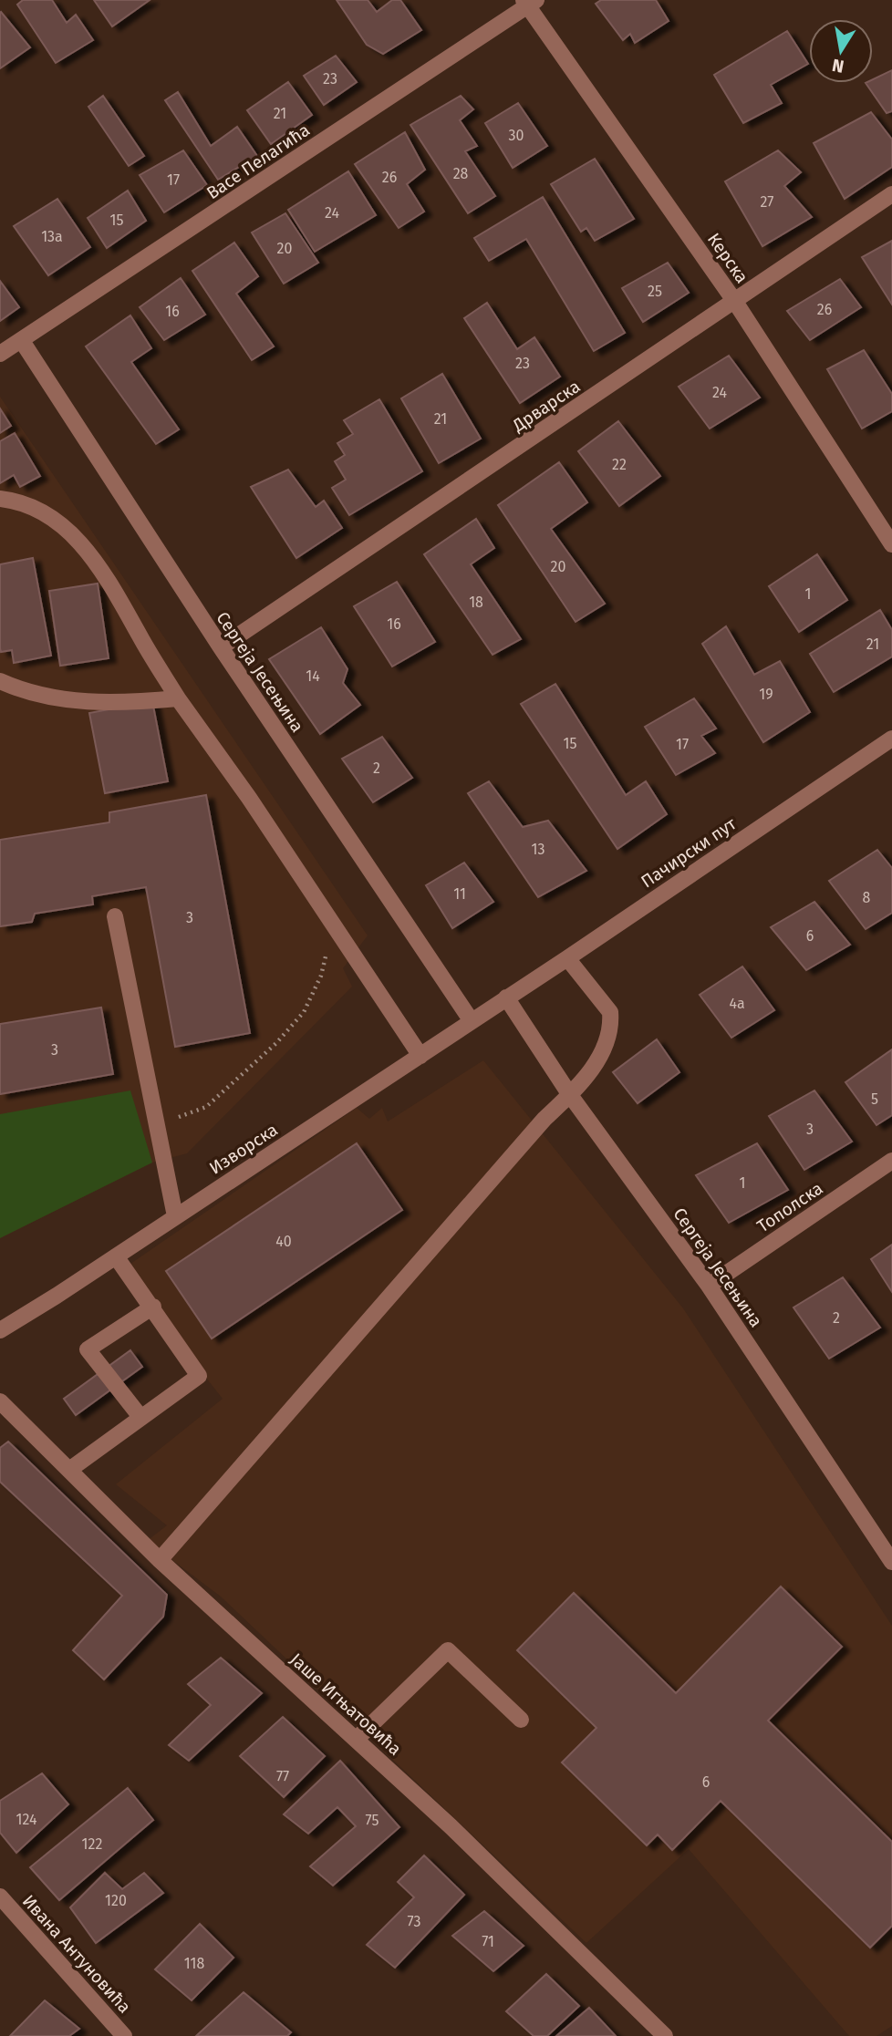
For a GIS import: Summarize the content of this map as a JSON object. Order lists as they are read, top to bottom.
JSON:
{
  "streets": {
    "street": [
      "Васе Пелагића",
      "Керска",
      "Дрварска",
      "Сергеја Јесењина",
      "Пачирски пут",
      "Изворска",
      "Тополска",
      "Јаше Игњатовића",
      "Ивана Антуновића"
    ]
  },
  "crossings": [
    ["Васе Пелагића", "Керска"],
    ["Васе Пелагића", "Сергеја Јесењина"],
    ["Керска", "Дрварска"],
    ["Дрварска", "Сергеја Јесењина"],
    ["Сергеја Јесењина", "Пачирски пут"],
    ["Сергеја Јесењина", "Изворска"],
    ["Сергеја Јесењина", "Тополска"],
    ["Пачирски пут", "Изворска"]
  ],
  "house_numbers": [
    "23",
    "21",
    "30",
    "28",
    "26",
    "17",
    "27",
    "24",
    "15",
    "13a",
    "20",
    "25",
    "26",
    "16",
    "23",
    "24",
    "21",
    "22",
    "20",
    "1",
    "18",
    "16",
    "21",
    "14",
    "19",
    "15",
    "17",
    "2",
    "13",
    "11",
    "8",
    "3",
    "6",
    "4a",
    "3",
    "5",
    "3",
    "1",
    "40",
    "2",
    "77",
    "6",
    "124",
    "75",
    "122",
    "120",
    "73",
    "71",
    "118"
  ],
  "north": "bottom"
}
